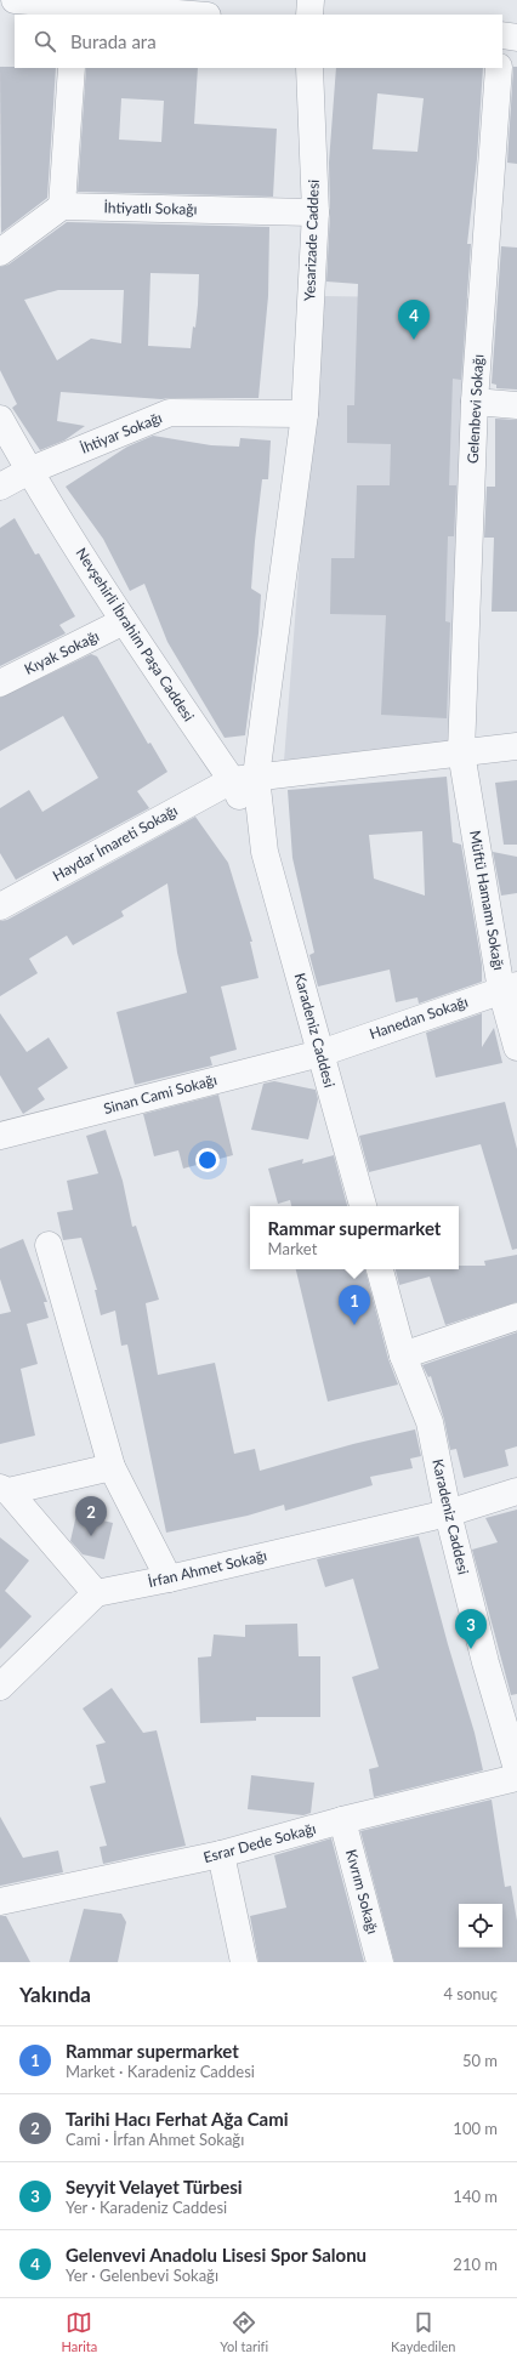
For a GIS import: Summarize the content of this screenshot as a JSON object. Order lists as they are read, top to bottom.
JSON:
{
  "streets": {
    "street": [
      "İhtiyatlı Sokağı",
      "Yesarizade Caddesi",
      "Gelenbevi Sokağı",
      "İhtiyar Sokağı",
      "Nevşehirli İbrahim Paşa Caddesi",
      "Kıyak Sokağı",
      "Haydar İmareti Sokağı",
      "Müftü Hamamı Sokağı",
      "Hanedan Sokağı",
      "Karadeniz Caddesi",
      "Sinan Cami Sokağı",
      "İrfan Ahmet Sokağı",
      "Esrar Dede Sokağı",
      "Kıvrım Sokağı"
    ]
  },
  "crossings": [
    ["İhtiyatlı Sokağı", "Yesarizade Caddesi"],
    ["Yesarizade Caddesi", "İhtiyar Sokağı"],
    ["Yesarizade Caddesi", "Nevşehirli İbrahim Paşa Caddesi"],
    ["Yesarizade Caddesi", "Haydar İmareti Sokağı"],
    ["Gelenbevi Sokağı", "Müftü Hamamı Sokağı"],
    ["İhtiyar Sokağı", "Nevşehirli İbrahim Paşa Caddesi"],
    ["Nevşehirli İbrahim Paşa Caddesi", "Kıyak Sokağı"],
    ["Nevşehirli İbrahim Paşa Caddesi", "Haydar İmareti Sokağı"],
    ["Nevşehirli İbrahim Paşa Caddesi", "Karadeniz Caddesi"],
    ["Müftü Hamamı Sokağı", "Hanedan Sokağı"],
    ["Hanedan Sokağı", "Karadeniz Caddesi"],
    ["Hanedan Sokağı", "Sinan Cami Sokağı"],
    ["Karadeniz Caddesi", "Sinan Cami Sokağı"],
    ["Karadeniz Caddesi", "İrfan Ahmet Sokağı"],
    ["Esrar Dede Sokağı", "Kıvrım Sokağı"]
  ],
  "page": {
    "search": "Burada ara",
    "pins": [
      "4",
      "1",
      "2",
      "3"
    ],
    "popup": ["Rammar supermarket", "Market"],
    "heading": ["Yakında", "4 sonuç"],
    "list": [
      {
        "mark": "1",
        "name": "Rammar supermarket",
        "note": "Market · Karadeniz Caddesi",
        "value": "50 m"
      },
      {
        "mark": "2",
        "name": "Tarihi Hacı Ferhat Ağa Cami",
        "note": "Cami · İrfan Ahmet Sokağı",
        "value": "100 m"
      },
      {
        "mark": "3",
        "name": "Seyyit Velayet Türbesi",
        "note": "Yer · Karadeniz Caddesi",
        "value": "140 m"
      },
      {
        "mark": "4",
        "name": "Gelenvevi Anadolu Lisesi Spor Salonu",
        "note": "Yer · Gelenbevi Sokağı",
        "value": "210 m"
      }
    ],
    "nav": ["Harita", "Yol tarifi", "Kaydedilen"]
  }
}
